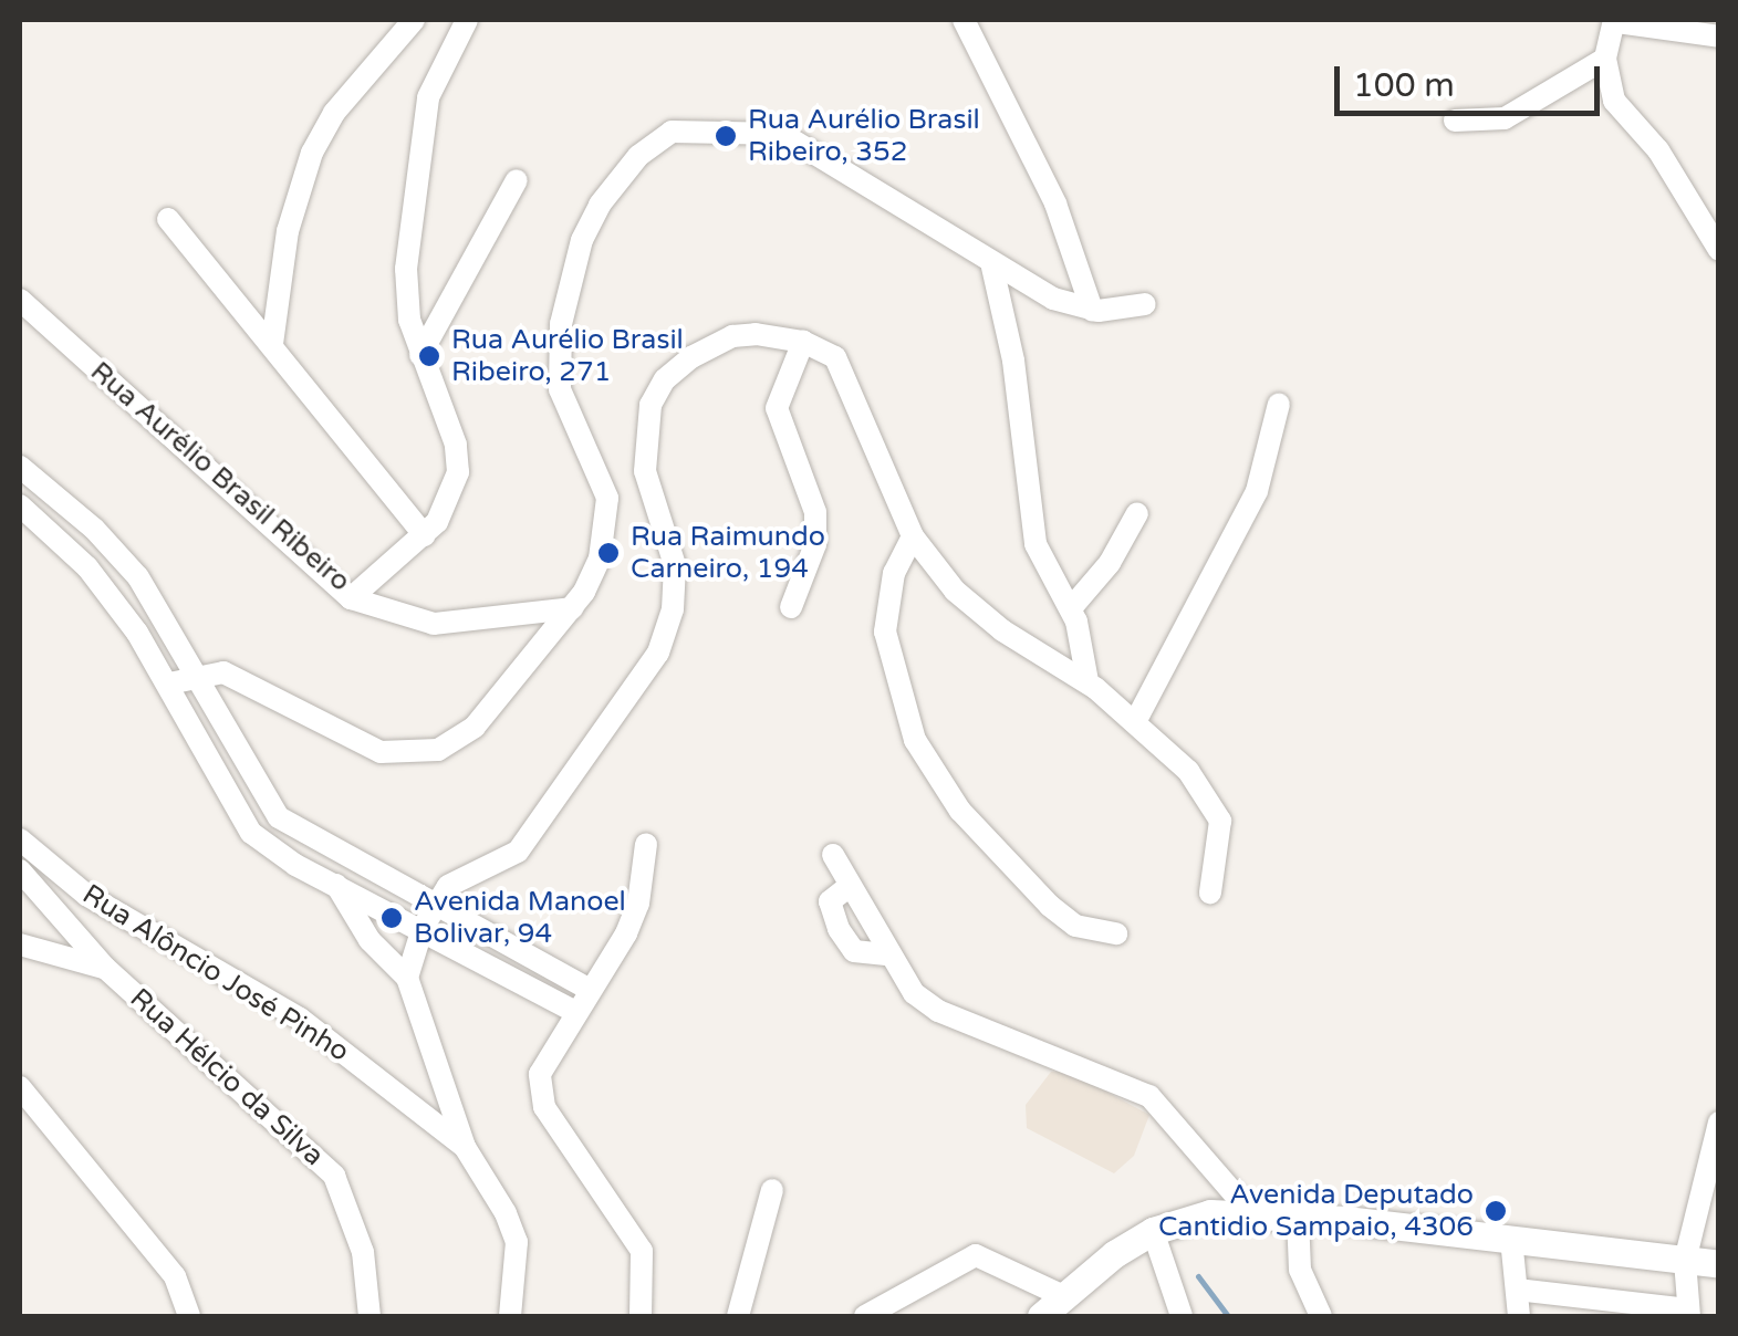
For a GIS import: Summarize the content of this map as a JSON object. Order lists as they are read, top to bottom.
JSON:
{
  "streets": {
    "street": ["Rua Aurélio Brasil Ribeiro", "Rua Alôncio José Pinho", "Rua Hélcio da Silva"]
  },
  "places": [
    "Rua Aurélio Brasil Ribeiro, 352",
    "Rua Aurélio Brasil Ribeiro, 271",
    "Rua Raimundo Carneiro, 194",
    "Avenida Manoel Bolivar, 94",
    "Avenida Deputado Cantidio Sampaio, 4306"
  ],
  "scale_bar": "100 m"
}
